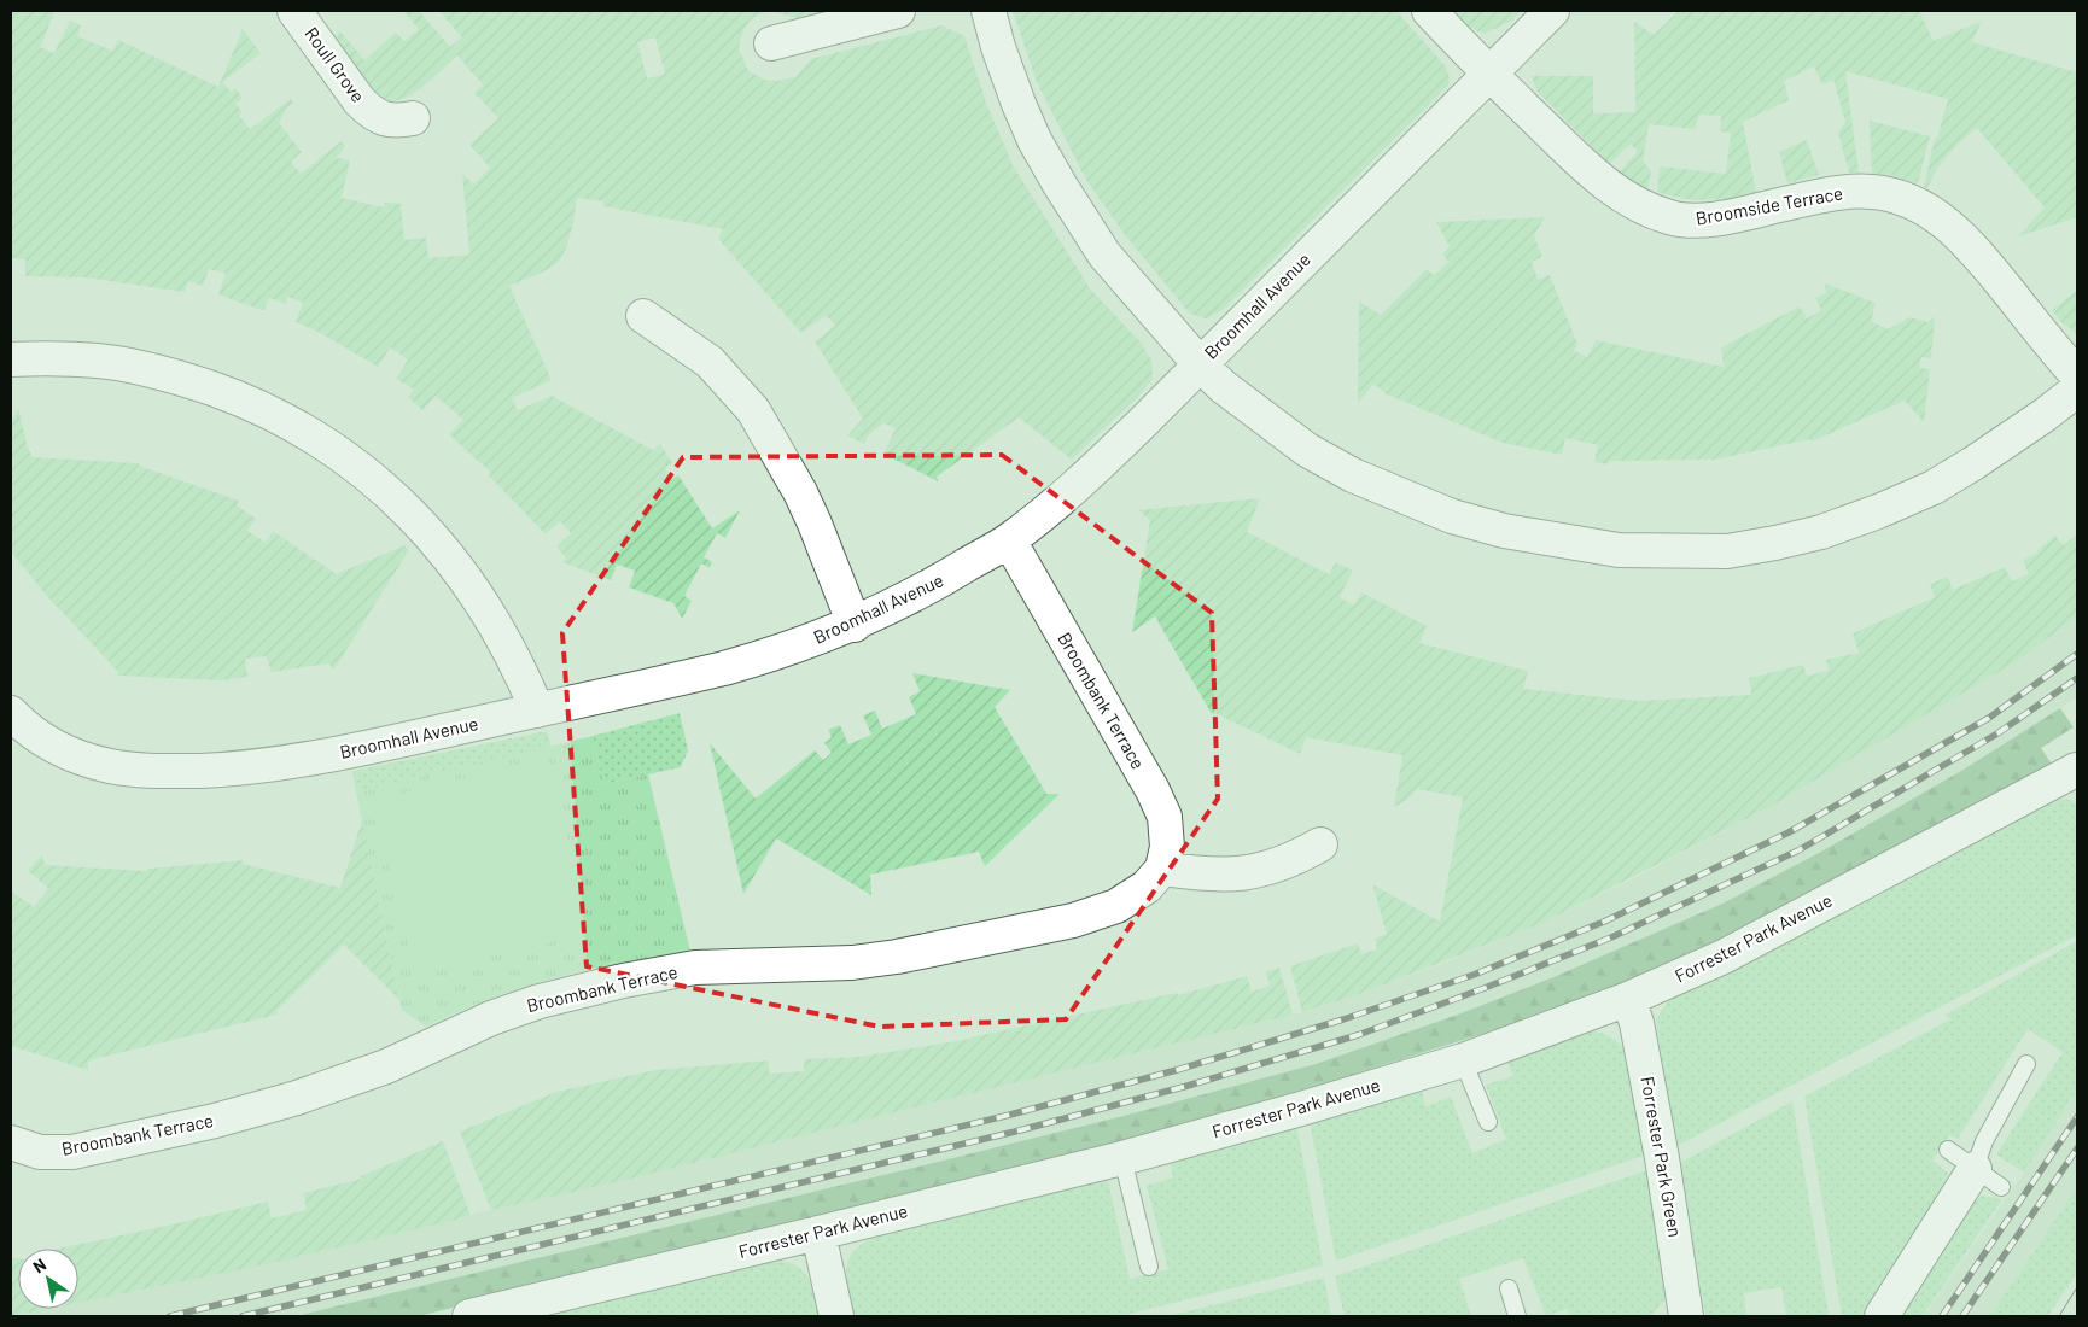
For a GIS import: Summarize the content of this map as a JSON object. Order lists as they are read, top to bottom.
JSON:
{
  "streets": {
    "street": [
      "Roull Grove",
      "Broomside Terrace",
      "Broomhall Avenue",
      "Broombank Terrace",
      "Forrester Park Avenue",
      "Forrester Park Green"
    ]
  },
  "crossings": [
    ["Broomside Terrace", "Broomhall Avenue"],
    ["Broomhall Avenue", "Broombank Terrace"],
    ["Forrester Park Avenue", "Forrester Park Green"]
  ],
  "north": "top left"
}
